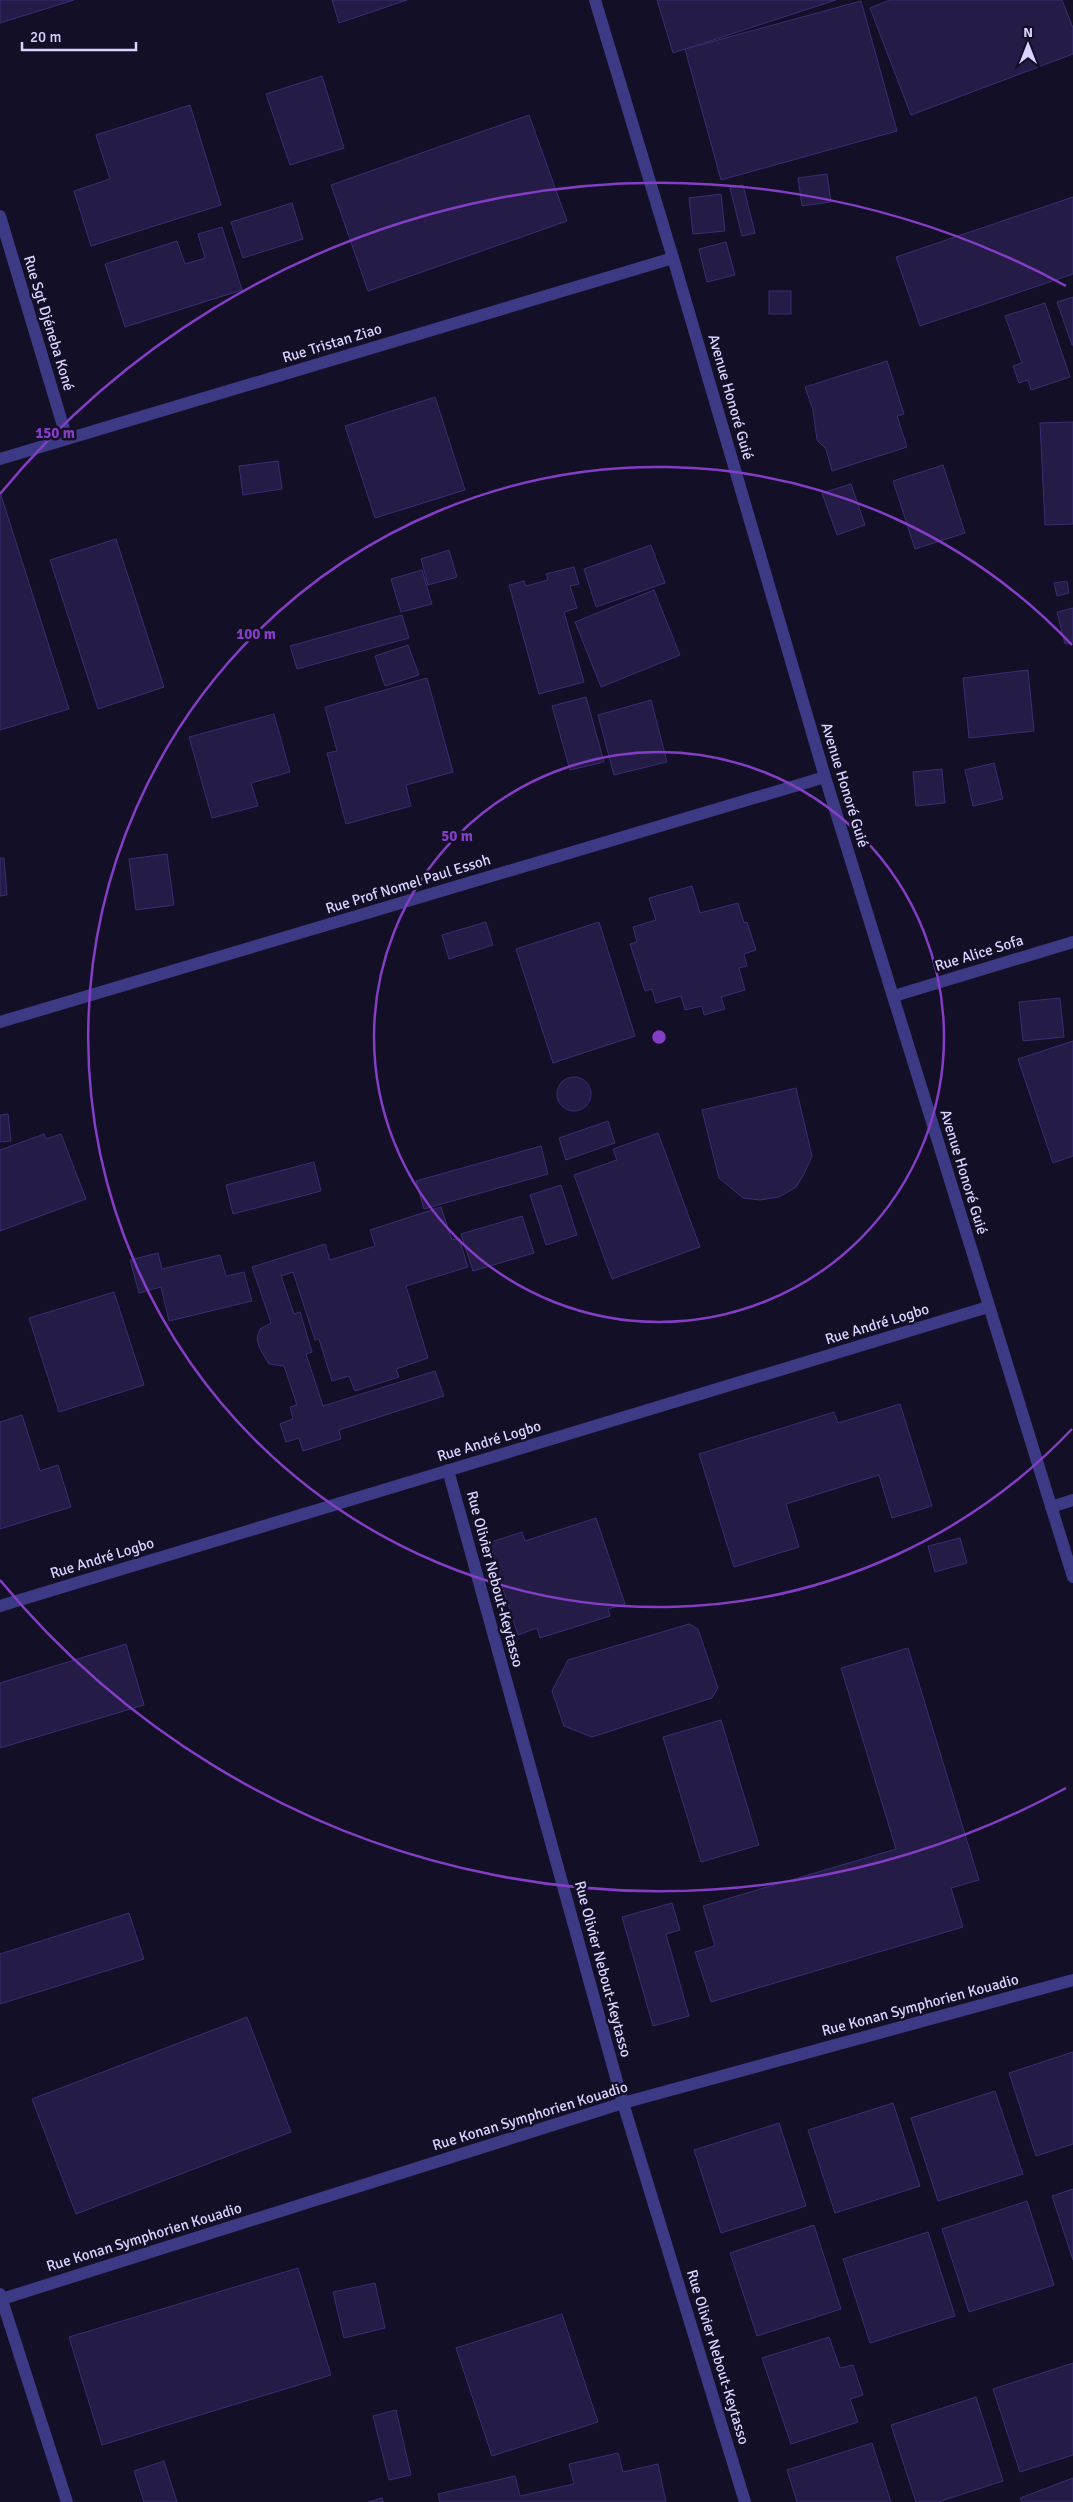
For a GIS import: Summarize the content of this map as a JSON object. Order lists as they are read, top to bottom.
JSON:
{
  "streets": {
    "street": [
      "Rue Sgt Djéneba Koné",
      "Rue Tristan Ziao",
      "Avenue Honoré Guié",
      "Rue Prof Nomel Paul Essoh",
      "Rue Alice Sofa",
      "Rue André Logbo",
      "Rue Olivier Nebout-Keytasso",
      "Rue Konan Symphorien Kouadio"
    ]
  },
  "crossings": [
    ["Rue Sgt Djéneba Koné", "Rue Tristan Ziao"],
    ["Rue Tristan Ziao", "Avenue Honoré Guié"],
    ["Avenue Honoré Guié", "Rue Prof Nomel Paul Essoh"],
    ["Avenue Honoré Guié", "Rue Alice Sofa"],
    ["Avenue Honoré Guié", "Rue André Logbo"],
    ["Rue André Logbo", "Rue Olivier Nebout-Keytasso"],
    ["Rue Olivier Nebout-Keytasso", "Rue Konan Symphorien Kouadio"]
  ],
  "scale_bar": "20 m",
  "north": "top",
  "rings": ["150 m", "100 m", "50 m"]
}
